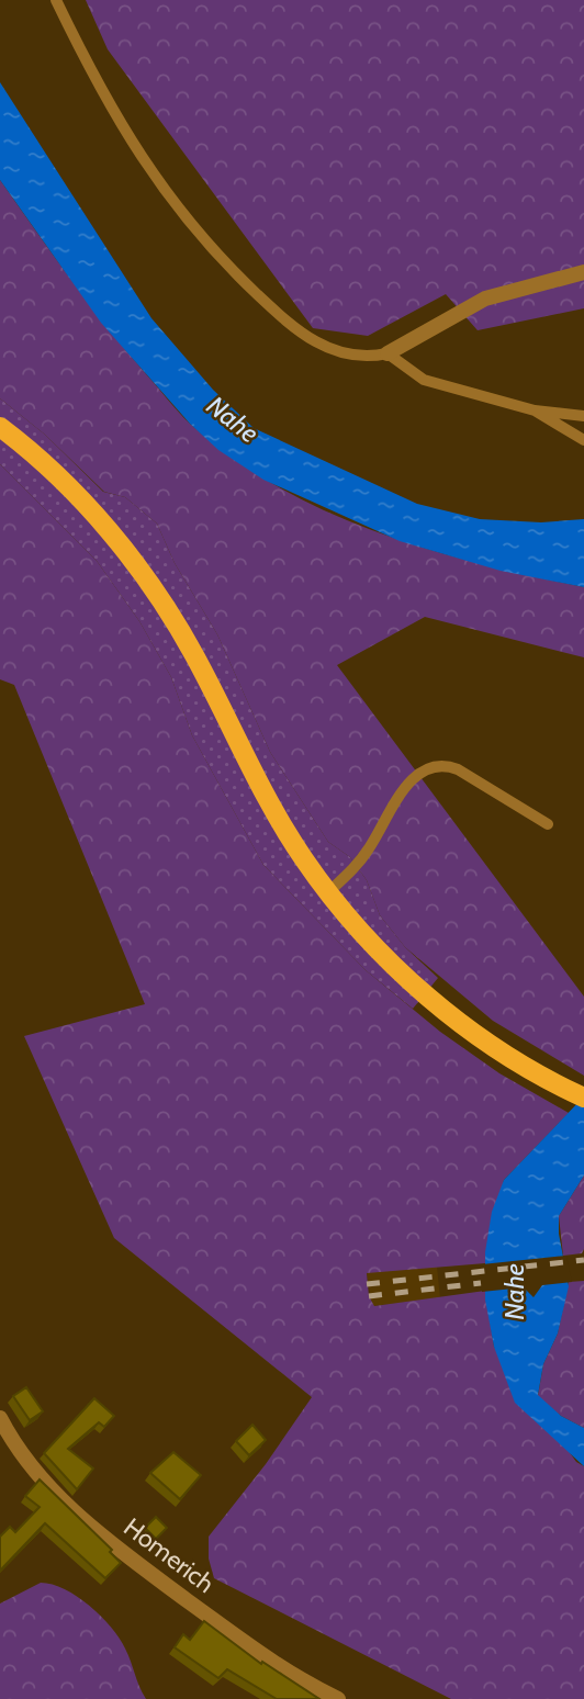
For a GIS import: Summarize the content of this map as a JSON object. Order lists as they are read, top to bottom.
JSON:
{
  "streets": {
    "street": ["Homerich"]
  },
  "water": ["Nahe"]
}
